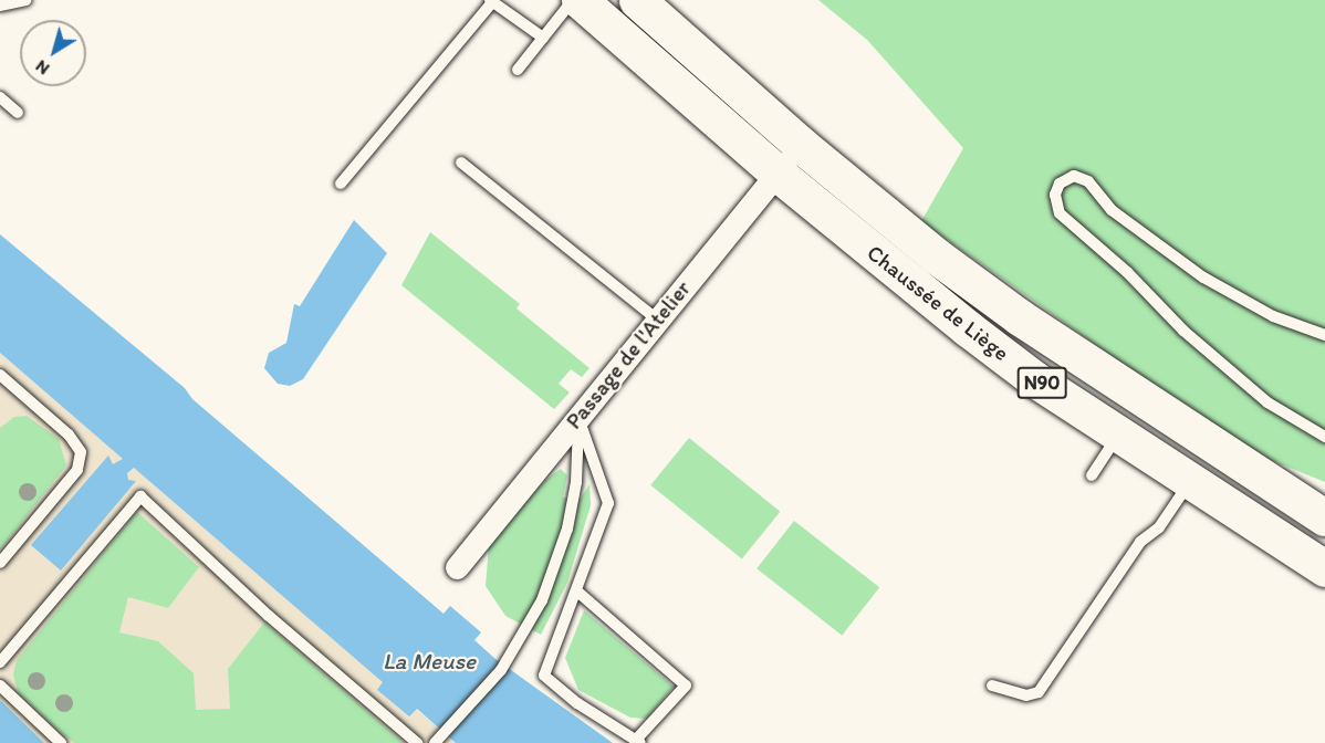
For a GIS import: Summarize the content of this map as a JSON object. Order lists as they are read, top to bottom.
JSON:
{
  "streets": {
    "main road": ["Chaussée de Liège", "N90"],
    "street": ["Passage de l'Atelier"]
  },
  "crossings": [
    ["Chaussée de Liège", "Passage de l'Atelier"]
  ],
  "water": ["La Meuse"],
  "north": "bottom left"
}
